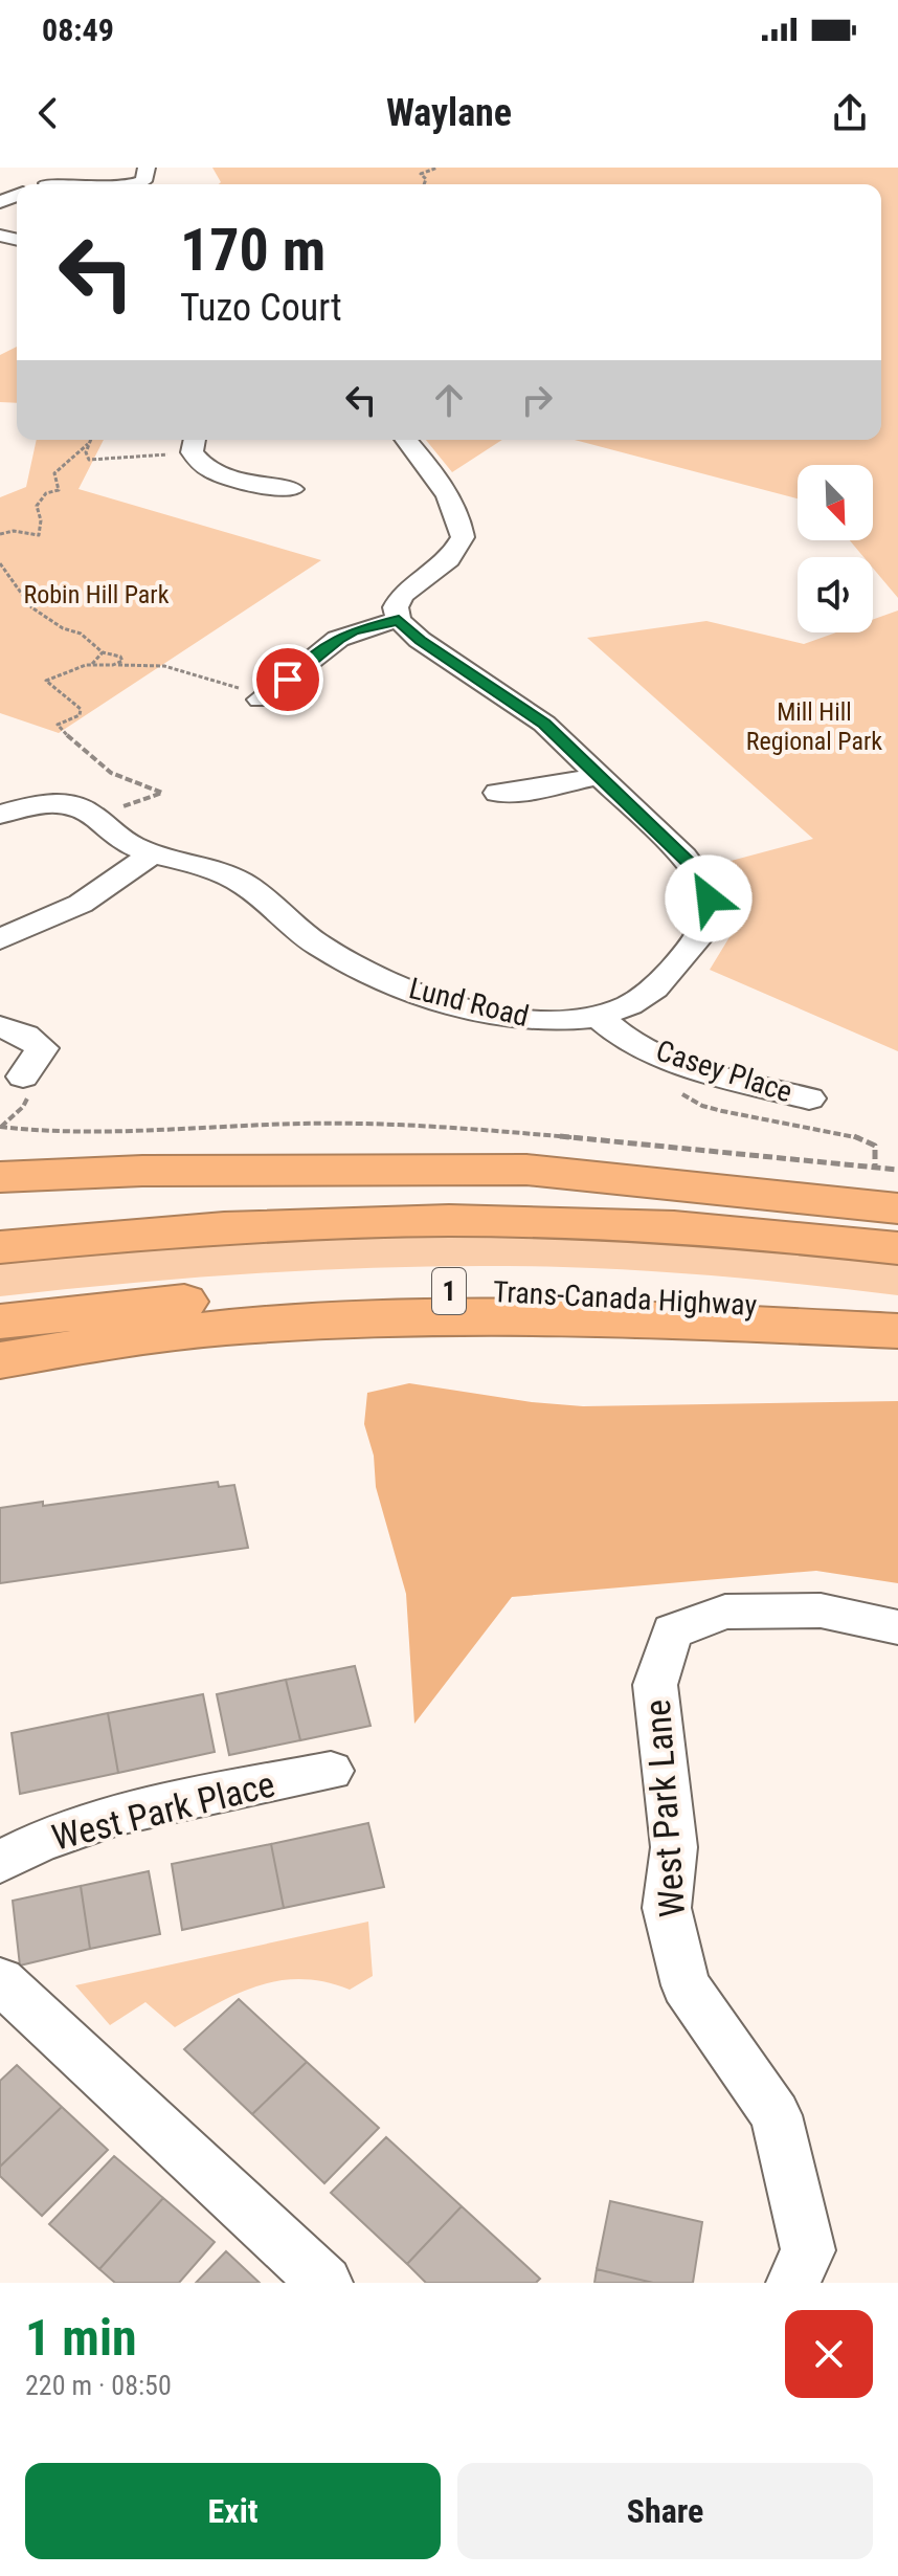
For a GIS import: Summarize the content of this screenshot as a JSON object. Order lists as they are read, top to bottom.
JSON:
{
  "streets": {
    "highway": ["1", "Trans-Canada Highway"],
    "street": [
      "Lund Road",
      "Casey Place",
      "West Park Lane",
      "West Park Place"
    ]
  },
  "crossings": [
    ["Lund Road", "Casey Place"]
  ],
  "parks": ["Robin Hill Park", "Mill Hill Regional Park"],
  "north": "bottom right",
  "page": {
    "status": "08:49",
    "header": "Waylane",
    "turn": ["170 m", "Tuzo Court"],
    "heading": ["1 min", "220 m · 08:50"],
    "buttons": ["Exit", "Share"]
  }
}
